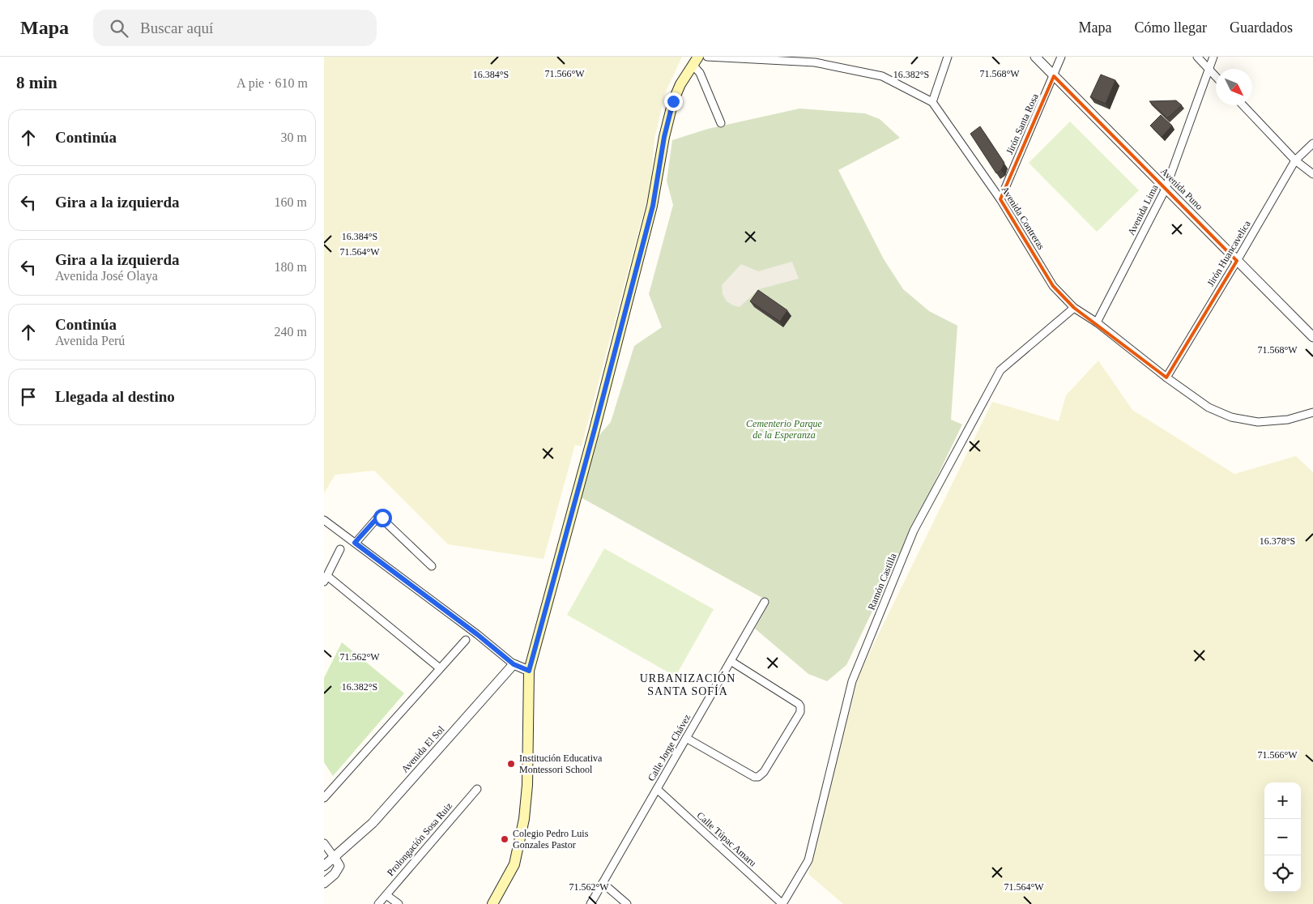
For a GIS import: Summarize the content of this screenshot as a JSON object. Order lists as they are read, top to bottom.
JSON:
{
  "streets": {
    "street": [
      "Jirón Santa Rosa",
      "Avenida Puno",
      "Avenida Lima",
      "Avenida Contreras",
      "Jirón Huancavelica",
      "Ramón Castilla",
      "Calle Jorge Chávez",
      "Avenida El Sol",
      "Prolongación Sosa Ruiz",
      "Calle Túpac Amaru"
    ]
  },
  "crossings": [
    ["Jirón Santa Rosa", "Avenida Puno"],
    ["Jirón Santa Rosa", "Avenida Contreras"],
    ["Avenida Puno", "Avenida Lima"],
    ["Avenida Puno", "Jirón Huancavelica"],
    ["Avenida Lima", "Avenida Contreras"],
    ["Avenida Contreras", "Jirón Huancavelica"],
    ["Avenida Contreras", "Ramón Castilla"],
    ["Ramón Castilla", "Calle Túpac Amaru"],
    ["Calle Jorge Chávez", "Calle Túpac Amaru"]
  ],
  "districts": ["URBANIZACIÓN SANTA SOFÍA"],
  "parks": ["Cementerio Parque de la Esperanza"],
  "places": ["Institución Educativa Montessori School", "Colegio Pedro Luis Gonzales Pastor"],
  "north": "bottom right",
  "page": {
    "header": "Mapa",
    "search": "Buscar aquí",
    "nav": ["Mapa", "Cómo llegar", "Guardados"],
    "heading": ["8 min", "A pie · 610 m"],
    "list": [
      ["Continúa", "30 m"],
      ["Gira a la izquierda", "160 m"],
      ["Gira a la izquierda", "Avenida José Olaya", "180 m"],
      ["Continúa", "Avenida Perú", "240 m"],
      "Llegada al destino"
    ],
    "map_buttons": ["+", "−"]
  },
  "coordinates": [
    "71.566°W",
    "71.568°W",
    "16.384°S",
    "16.382°S",
    "71.564°W",
    "16.378°S",
    "71.562°W"
  ]
}
